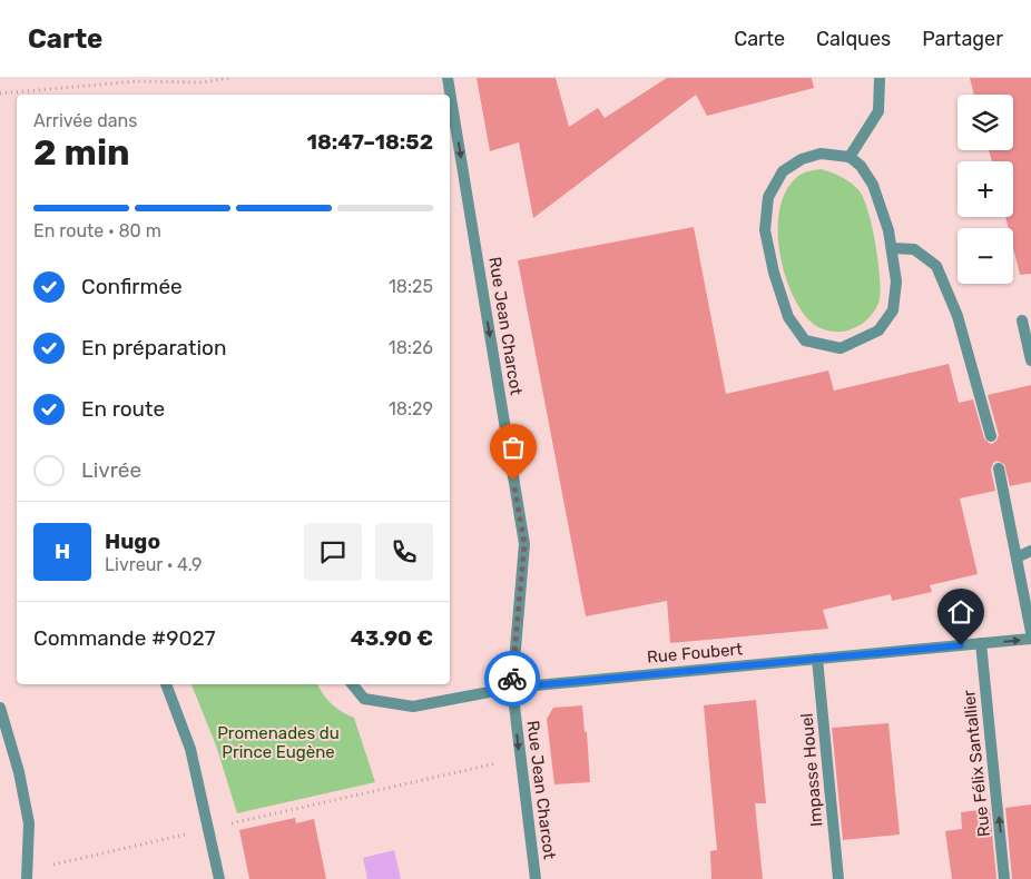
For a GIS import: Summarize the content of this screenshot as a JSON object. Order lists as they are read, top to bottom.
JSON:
{
  "streets": {
    "street": [
      "Rue Jean Charcot",
      "Rue Foubert",
      "Rue Félix Santallier",
      "Impasse Houel"
    ]
  },
  "crossings": [
    ["Rue Jean Charcot", "Rue Foubert"],
    ["Rue Foubert", "Rue Félix Santallier"],
    ["Rue Foubert", "Impasse Houel"]
  ],
  "one_way": ["Rue Jean Charcot", "Rue Félix Santallier"],
  "parks": ["Promenades du Prince Eugène"],
  "page": {
    "header": "Carte",
    "nav": ["Carte", "Calques", "Partager"],
    "map_buttons": ["+", "−"],
    "heading": ["2 min", "Arrivée dans", "18:47–18:52"],
    "panel": [
      "Hugo",
      "Livreur · 4.9",
      "Commande #9027",
      "43.90 €"
    ],
    "bar": "En route · 80 m",
    "list": [
      ["Confirmée", "18:25"],
      ["En préparation", "18:26"],
      ["En route", "18:29"],
      "Livrée"
    ],
    "round": "H"
  }
}
